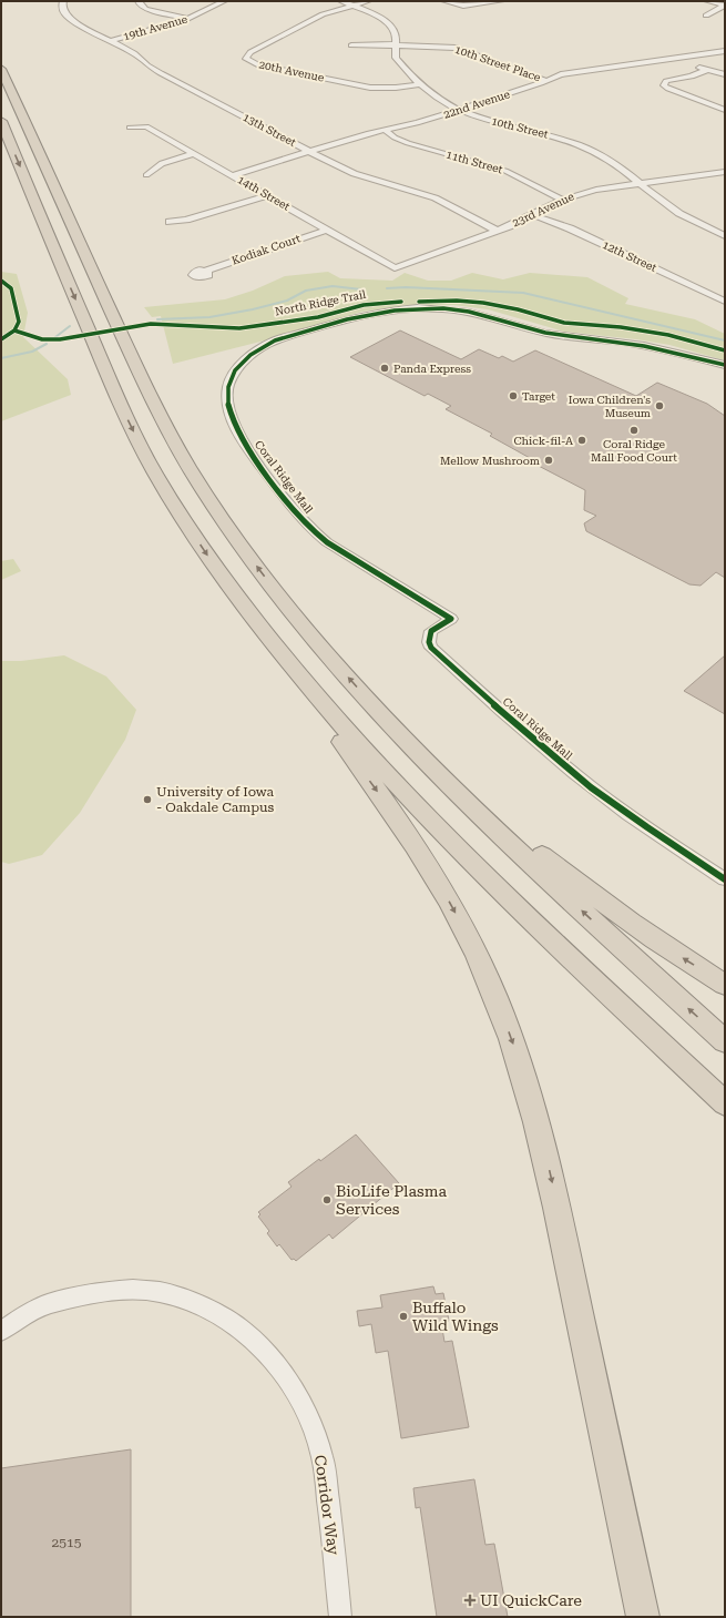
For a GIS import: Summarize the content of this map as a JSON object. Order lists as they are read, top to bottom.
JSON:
{
  "streets": {
    "street": [
      "19th Avenue",
      "10th Street Place",
      "20th Avenue",
      "22nd Avenue",
      "10th Street",
      "13th Street",
      "11th Street",
      "14th Street",
      "23rd Avenue",
      "Kodiak Court",
      "12th Street",
      "Coral Ridge Mall",
      "Corridor Way"
    ],
    "cycle path": ["North Ridge Trail"]
  },
  "crossings": [
    ["19th Avenue", "13th Street"],
    ["10th Street Place", "22nd Avenue"],
    ["10th Street Place", "10th Street"],
    ["20th Avenue", "10th Street"],
    ["22nd Avenue", "10th Street"],
    ["22nd Avenue", "13th Street"],
    ["22nd Avenue", "11th Street"],
    ["22nd Avenue", "14th Street"],
    ["10th Street", "23rd Avenue"],
    ["13th Street", "23rd Avenue"],
    ["11th Street", "23rd Avenue"],
    ["14th Street", "23rd Avenue"],
    ["14th Street", "Kodiak Court"],
    ["23rd Avenue", "12th Street"]
  ],
  "places": {
    "other": [
      "Panda Express",
      "Target",
      "Iowa Children's Museum",
      "Coral Ridge Mall Food Court",
      "Chick-fil-A",
      "Mellow Mushroom",
      "University of Iowa - Oakdale Campus",
      "BioLife Plasma Services",
      "Buffalo Wild Wings"
    ],
    "health": ["UI QuickCare"]
  },
  "house_numbers": ["2515"]
}
